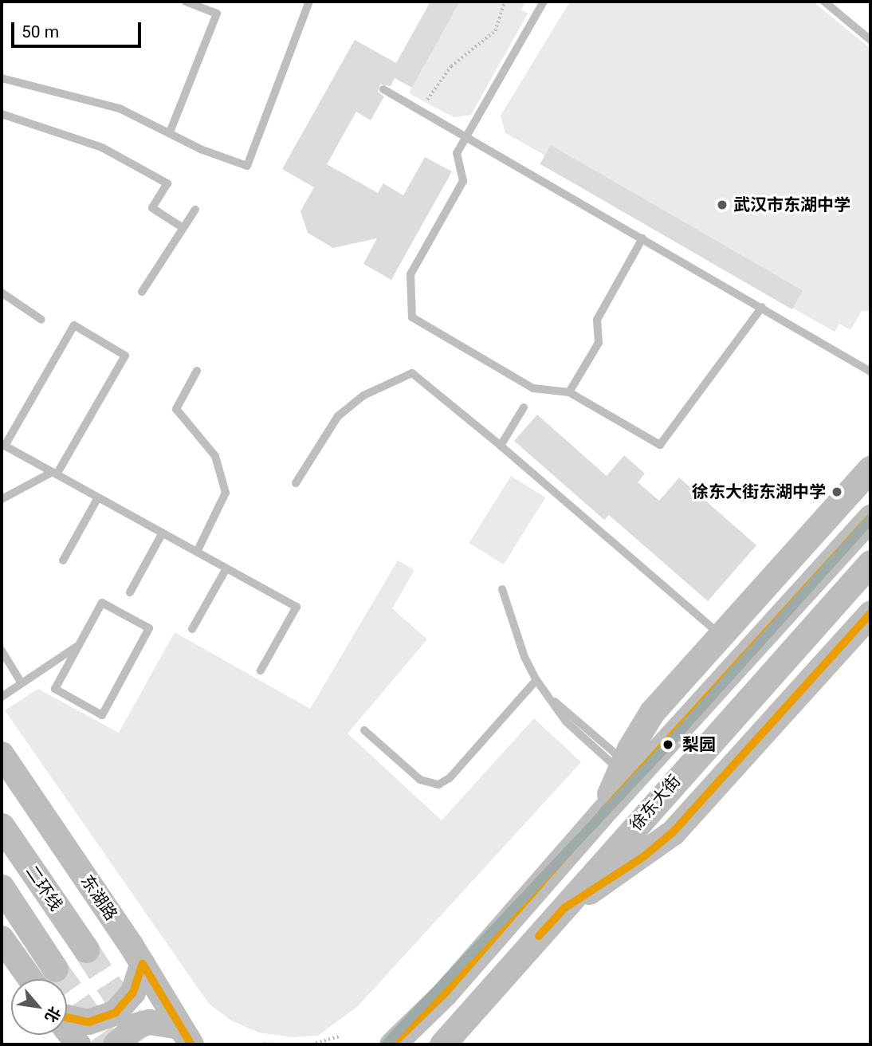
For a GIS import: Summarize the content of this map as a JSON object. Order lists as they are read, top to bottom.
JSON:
{
  "streets": {
    "highway": ["徐东大街", "二环线"],
    "main road": ["东湖路"]
  },
  "places": ["武汉市东湖中学", "徐东大街东湖中学", "梨园"],
  "scale_bar": "50 m",
  "north": "bottom right"
}
